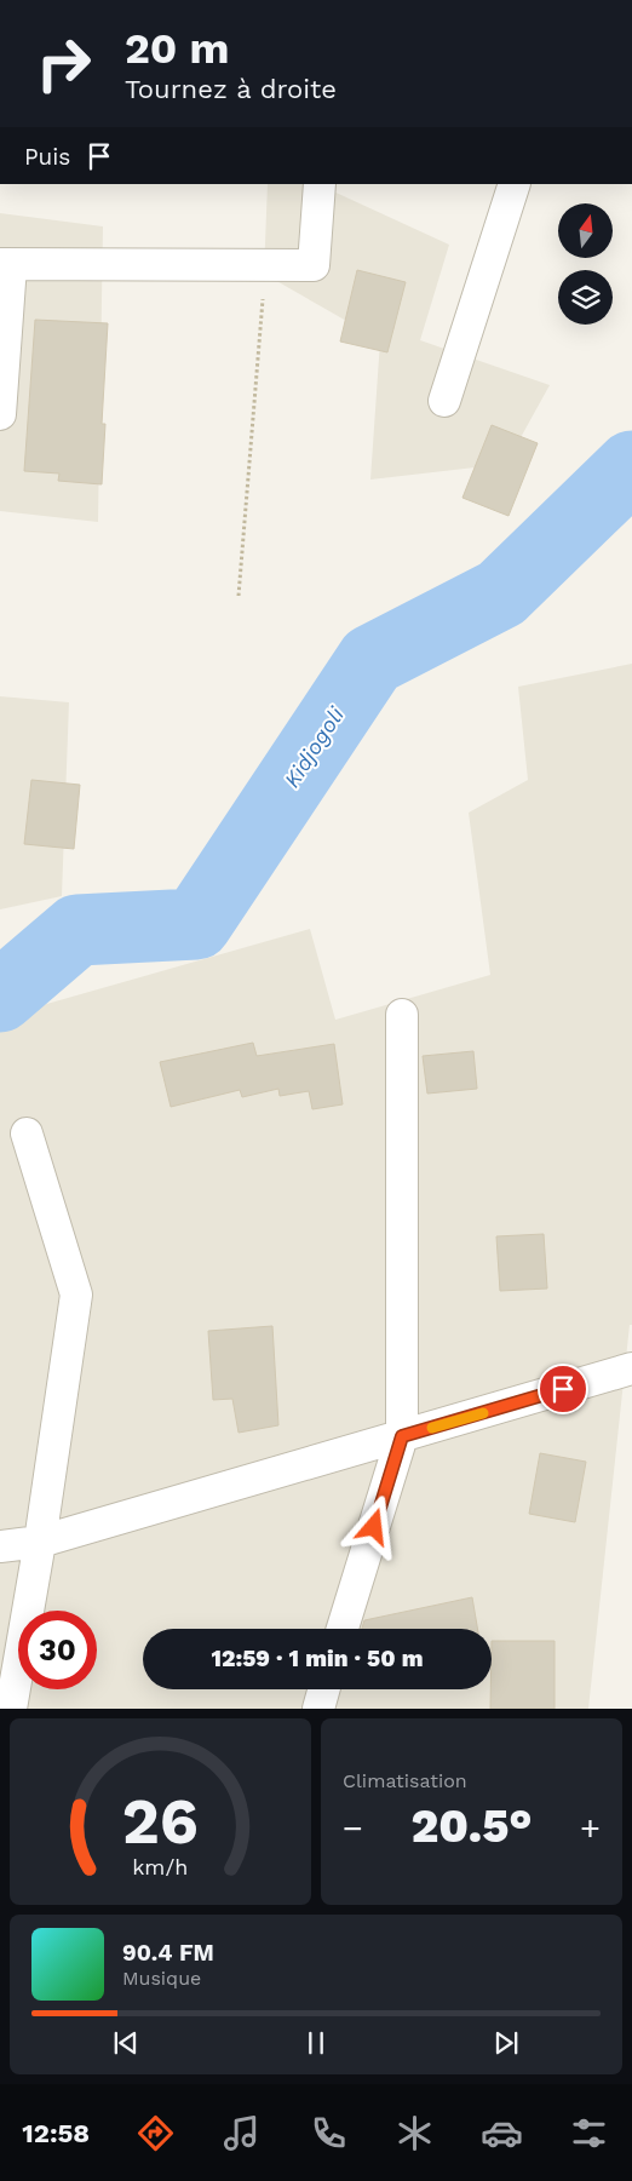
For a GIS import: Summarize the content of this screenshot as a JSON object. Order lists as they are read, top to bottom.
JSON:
{
  "water": ["Kidjogoli"],
  "north": "top",
  "page": {
    "turn": ["20 m", "Tournez à droite"],
    "then": "Puis",
    "limit": "30",
    "trip": "12:59 · 1 min · 50 m",
    "tile": "Climatisation",
    "heat": ["−", "20.5°", "+"],
    "song": ["90.4 FM", "Musique"],
    "tabs": "12:58",
    "gauge": ["26", "km/h"]
  }
}
